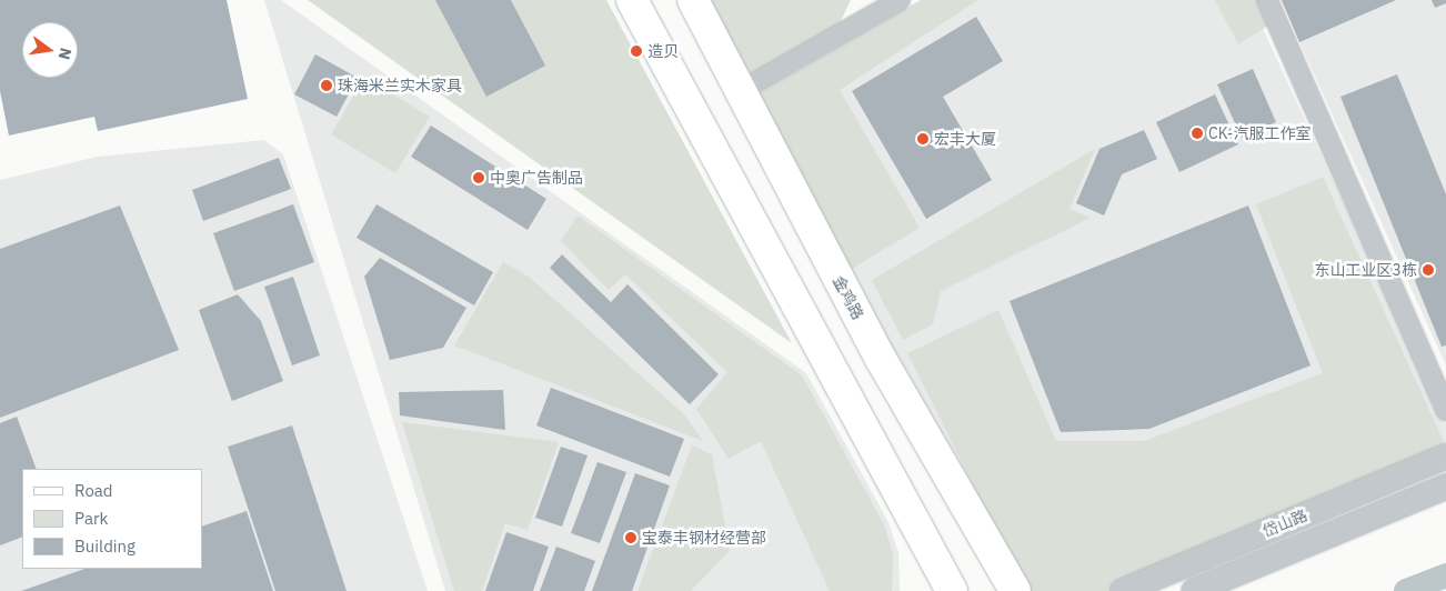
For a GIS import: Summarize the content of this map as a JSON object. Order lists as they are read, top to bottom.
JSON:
{
  "streets": {
    "main road": ["金鸡路"],
    "street": ["岱山路"]
  },
  "places": [
    "造贝",
    "珠海米兰实木家具",
    "CK-汽服工作室",
    "宏丰大厦",
    "中奥广告制品",
    "东山工业区3栋",
    "宝泰丰钢材经营部"
  ],
  "legend": ["Road", "Park", "Building"],
  "north": "right"
}
